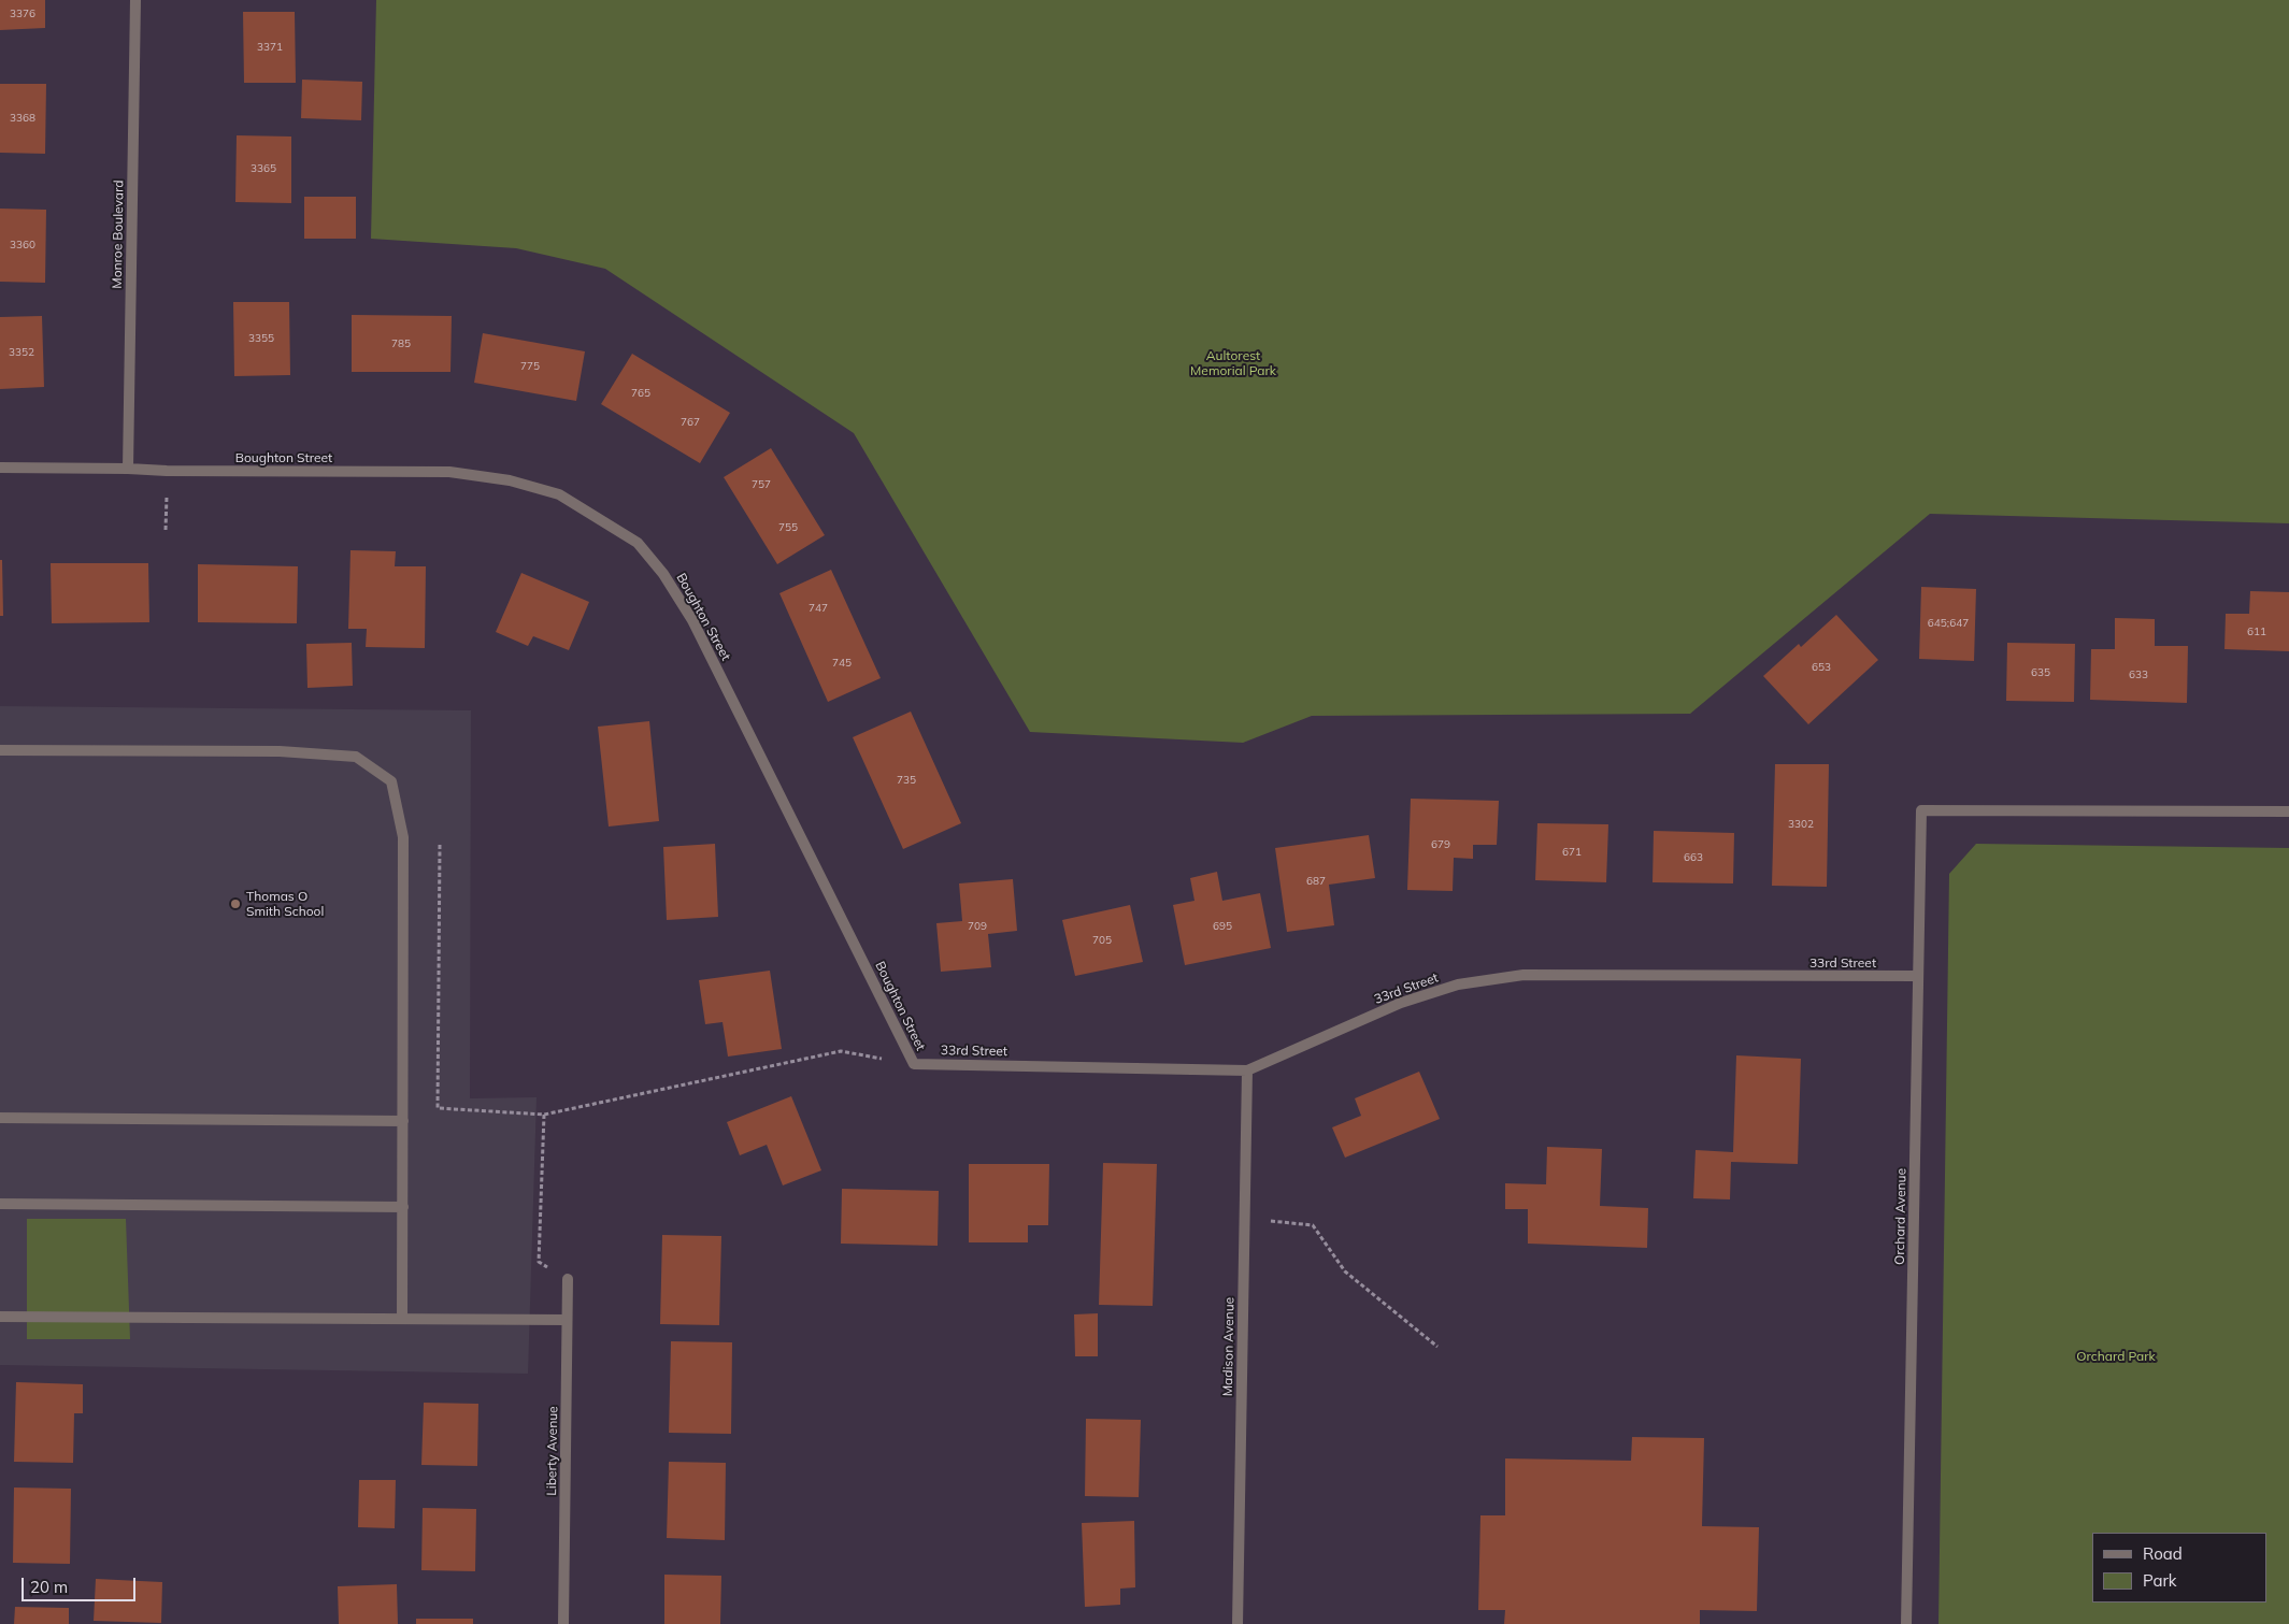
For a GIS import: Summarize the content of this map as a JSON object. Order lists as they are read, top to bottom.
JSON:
{
  "streets": {
    "street": [
      "Monroe Boulevard",
      "Boughton Street",
      "33rd Street",
      "Orchard Avenue",
      "Madison Avenue",
      "Liberty Avenue"
    ]
  },
  "crossings": [
    ["Monroe Boulevard", "Boughton Street"],
    ["Boughton Street", "33rd Street"],
    ["33rd Street", "Orchard Avenue"],
    ["33rd Street", "Madison Avenue"]
  ],
  "parks": ["Aultorest Memorial Park", "Orchard Park"],
  "places": ["Thomas O Smith School"],
  "house_numbers": [
    "3376",
    "3371",
    "3368",
    "3365",
    "3360",
    "3355",
    "785",
    "3352",
    "775",
    "765",
    "767",
    "757",
    "755",
    "747",
    "645;647",
    "611",
    "745",
    "653",
    "635",
    "633",
    "735",
    "3302",
    "679",
    "671",
    "663",
    "687",
    "709",
    "695",
    "705"
  ],
  "legend": ["Road", "Park"],
  "scale_bar": "20 m"
}
